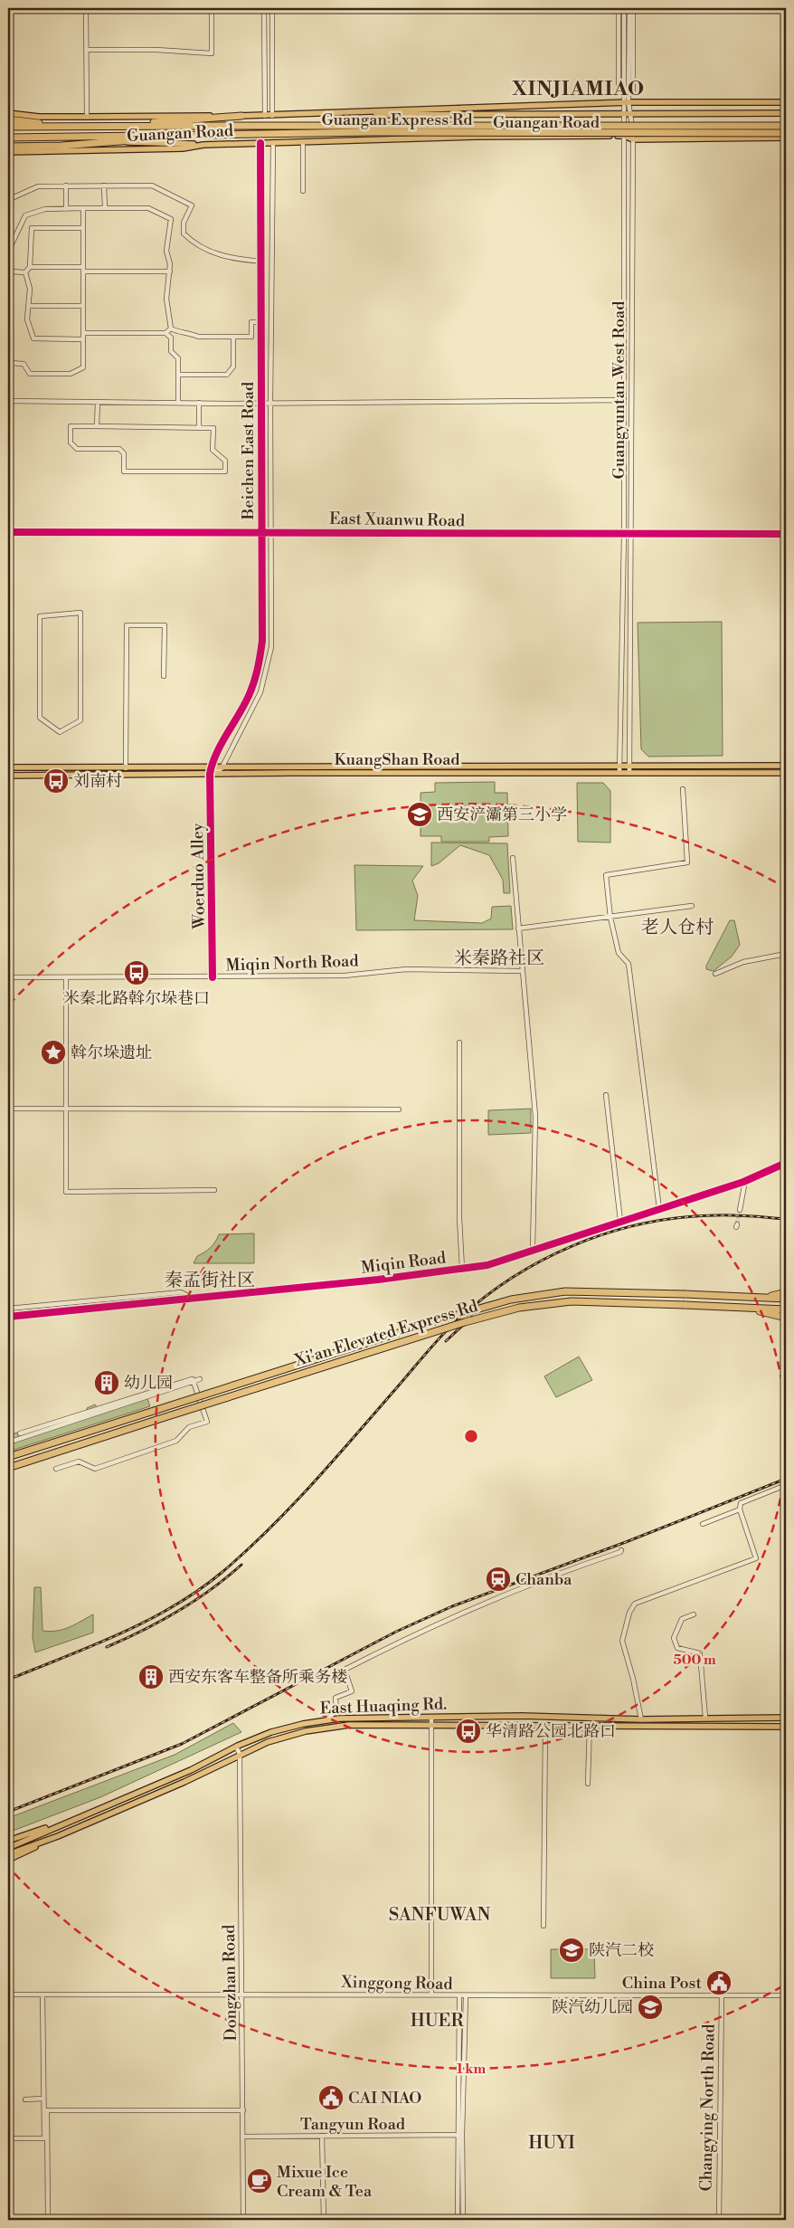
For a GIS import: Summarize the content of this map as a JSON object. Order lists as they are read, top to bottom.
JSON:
{
  "streets": {
    "highway": ["Guangan Express Rd", "Xi'an Elevated Express Rd"],
    "main road": ["Guangan Road", "KuangShan Road", "East Huaqing Rd."],
    "street": [
      "Guangyuntan West Road",
      "Beichen East Road",
      "East Xuanwu Road",
      "Woerduo Alley",
      "Miqin North Road",
      "Miqin Road",
      "Dongzhan Road",
      "Xinggong Road",
      "Changying North Road",
      "Tangyun Road"
    ]
  },
  "crossings": [
    ["Guangan Road", "Guangyuntan West Road"],
    ["Guangan Road", "Beichen East Road"],
    ["Guangyuntan West Road", "East Xuanwu Road"],
    ["Guangyuntan West Road", "KuangShan Road"],
    ["Beichen East Road", "East Xuanwu Road"],
    ["Beichen East Road", "KuangShan Road"],
    ["Beichen East Road", "Woerduo Alley"],
    ["KuangShan Road", "Woerduo Alley"],
    ["Woerduo Alley", "Miqin North Road"],
    ["East Huaqing Rd.", "Dongzhan Road"],
    ["Dongzhan Road", "Xinggong Road"],
    ["Dongzhan Road", "Tangyun Road"],
    ["Xinggong Road", "Changying North Road"]
  ],
  "districts": [
    "XINJIAMIAO",
    "老人仓村",
    "米秦路社区",
    "秦孟街社区",
    "SANFUWAN",
    "HUER",
    "HUYI"
  ],
  "places": {
    "bus stop": ["刘南村", "米秦北路斡尔垛巷口", "华清路公园北路口"],
    "school or university": ["西安浐灞第三小学", "陕汽二校", "陕汽幼儿园"],
    "place": ["斡尔垛遗址"],
    "building": ["幼儿园", "西安东客车整备所乘务楼"],
    "station": ["Chanba"],
    "public building": ["China Post", "CAI NIAO"],
    "cafe": ["Mixue Ice Cream & Tea"]
  },
  "rings": ["500 m", "1 km"]
}
